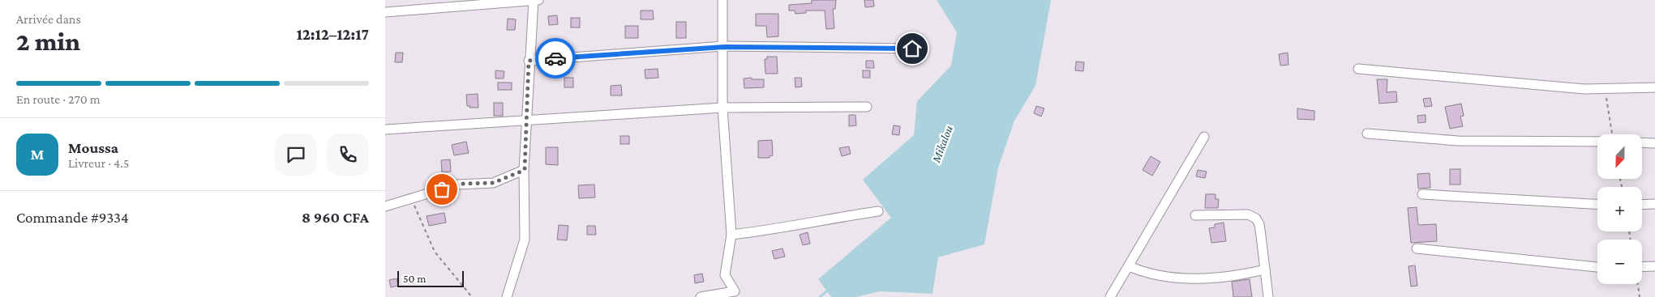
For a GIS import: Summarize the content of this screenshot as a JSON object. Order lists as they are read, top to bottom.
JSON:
{
  "water": ["Mikalou"],
  "scale_bar": "50 m",
  "north": "bottom",
  "page": {
    "heading": ["2 min", "Arrivée dans", "12:12–12:17"],
    "panel": [
      "Moussa",
      "Livreur · 4.5",
      "Commande #9334",
      "8 960 CFA"
    ],
    "bar": "En route · 270 m",
    "round": "M",
    "map_buttons": ["+", "−"],
    "scale": "50 m"
  }
}
